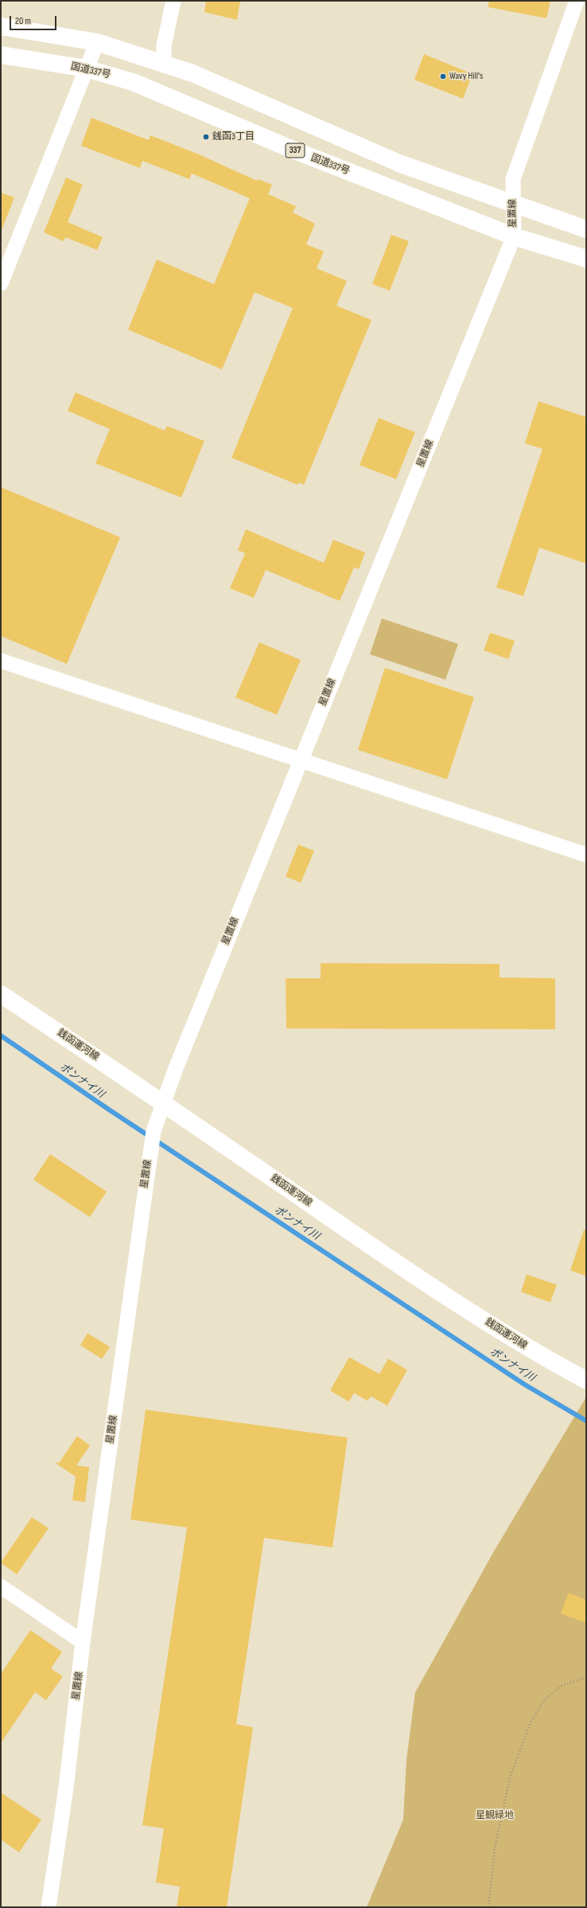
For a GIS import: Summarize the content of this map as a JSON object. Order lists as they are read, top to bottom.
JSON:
{
  "streets": {
    "main road": ["国道337号", "337", "銭函運河線"],
    "street": ["星置線"]
  },
  "crossings": [
    ["国道337号", "星置線"],
    ["星置線", "銭函運河線"]
  ],
  "water": ["ポンナイ川"],
  "parks": ["星観緑地"],
  "places": ["Wavy Hill's", "銭函3丁目"],
  "scale_bar": "20 m"
}
